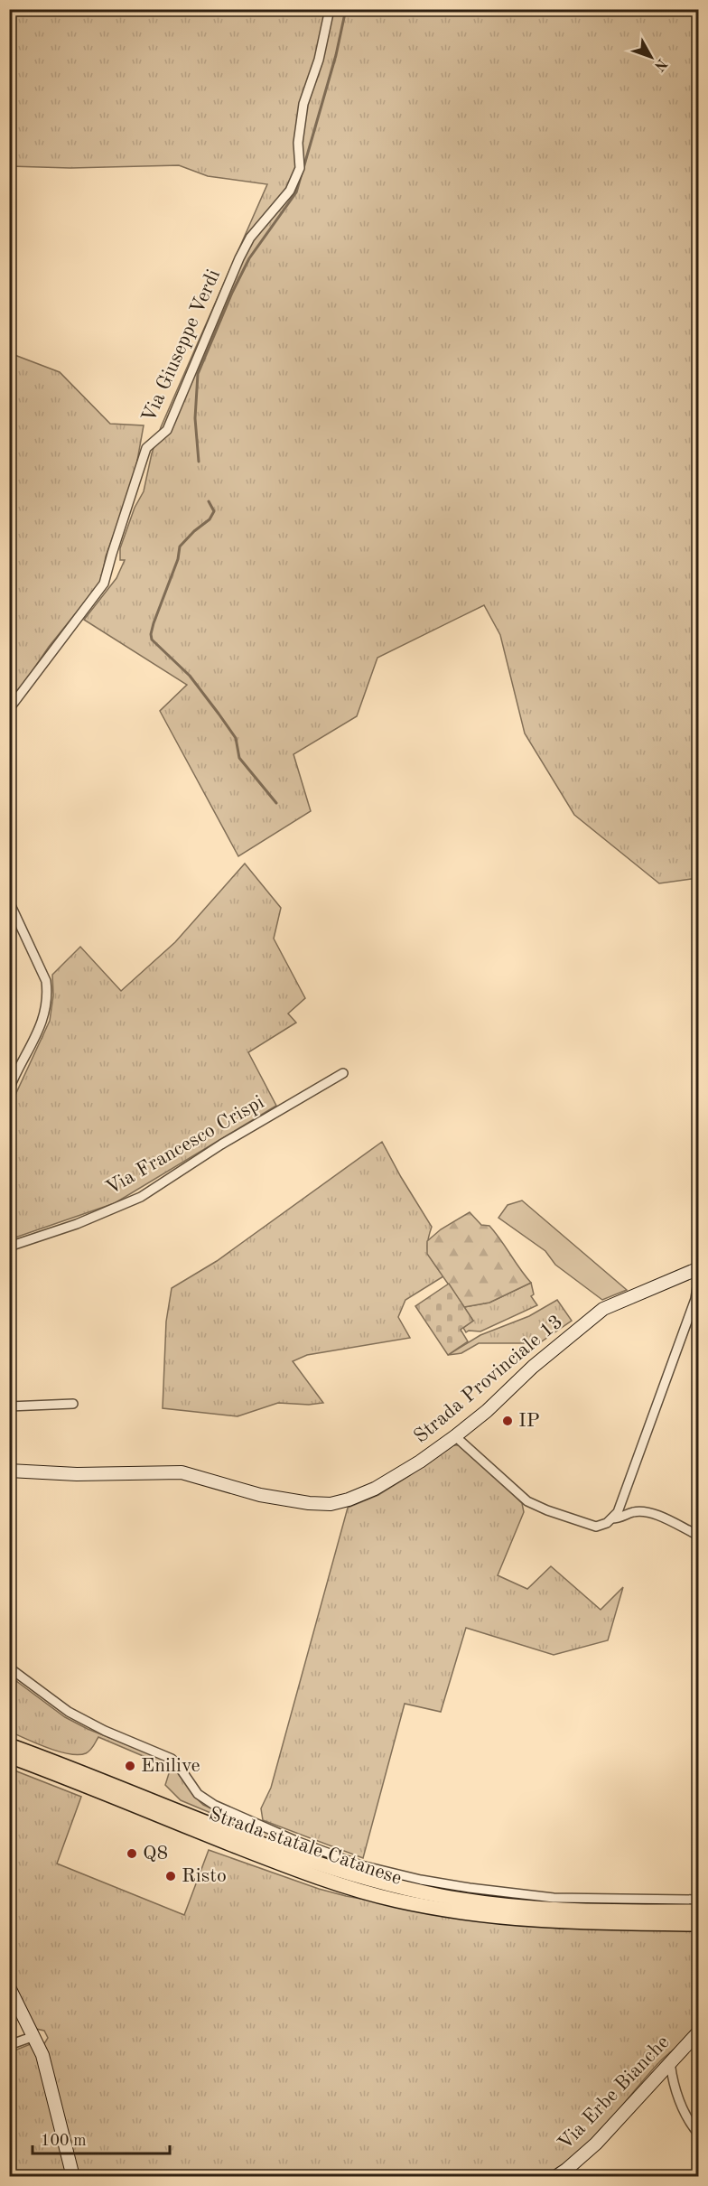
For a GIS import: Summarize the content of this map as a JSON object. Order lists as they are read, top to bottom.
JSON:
{
  "streets": {
    "main road": ["Strada Provinciale 13", "Strada statale Catanese", "Via Erbe Bianche"],
    "street": ["Via Giuseppe Verdi", "Via Francesco Crispi"]
  },
  "places": [
    "IP",
    "Enilive",
    "Q8",
    "Risto"
  ],
  "scale_bar": "100 m",
  "north": "bottom right"
}
